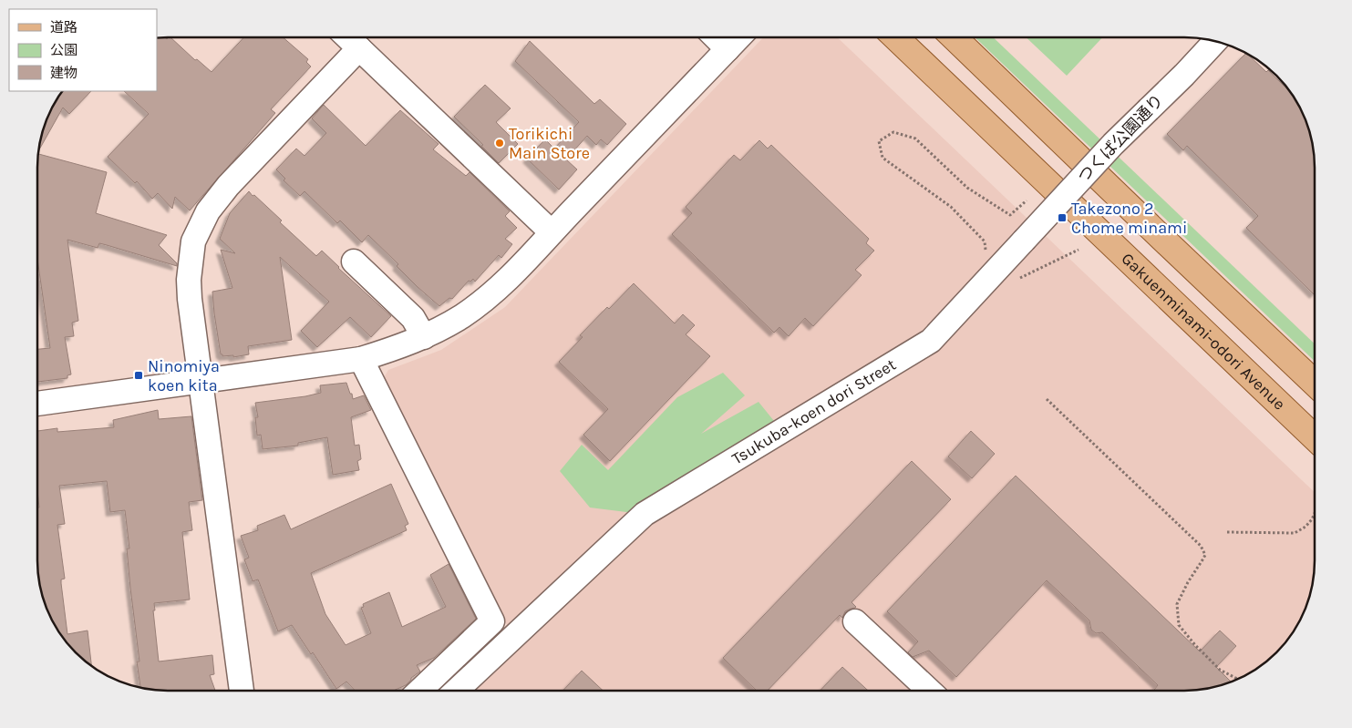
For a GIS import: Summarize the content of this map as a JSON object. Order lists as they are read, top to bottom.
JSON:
{
  "streets": {
    "main road": ["Gakuenminami-odori Avenue"],
    "street": ["つくば公園通り", "Tsukuba-koen dori Street"]
  },
  "crossings": [
    ["つくば公園通り", "Tsukuba-koen dori Street"]
  ],
  "places": {
    "other": ["Torikichi Main Store"],
    "transit": ["Takezono 2 Chome minami", "Ninomiya koen kita"]
  },
  "legend": ["道路", "公園", "建物"]
}
